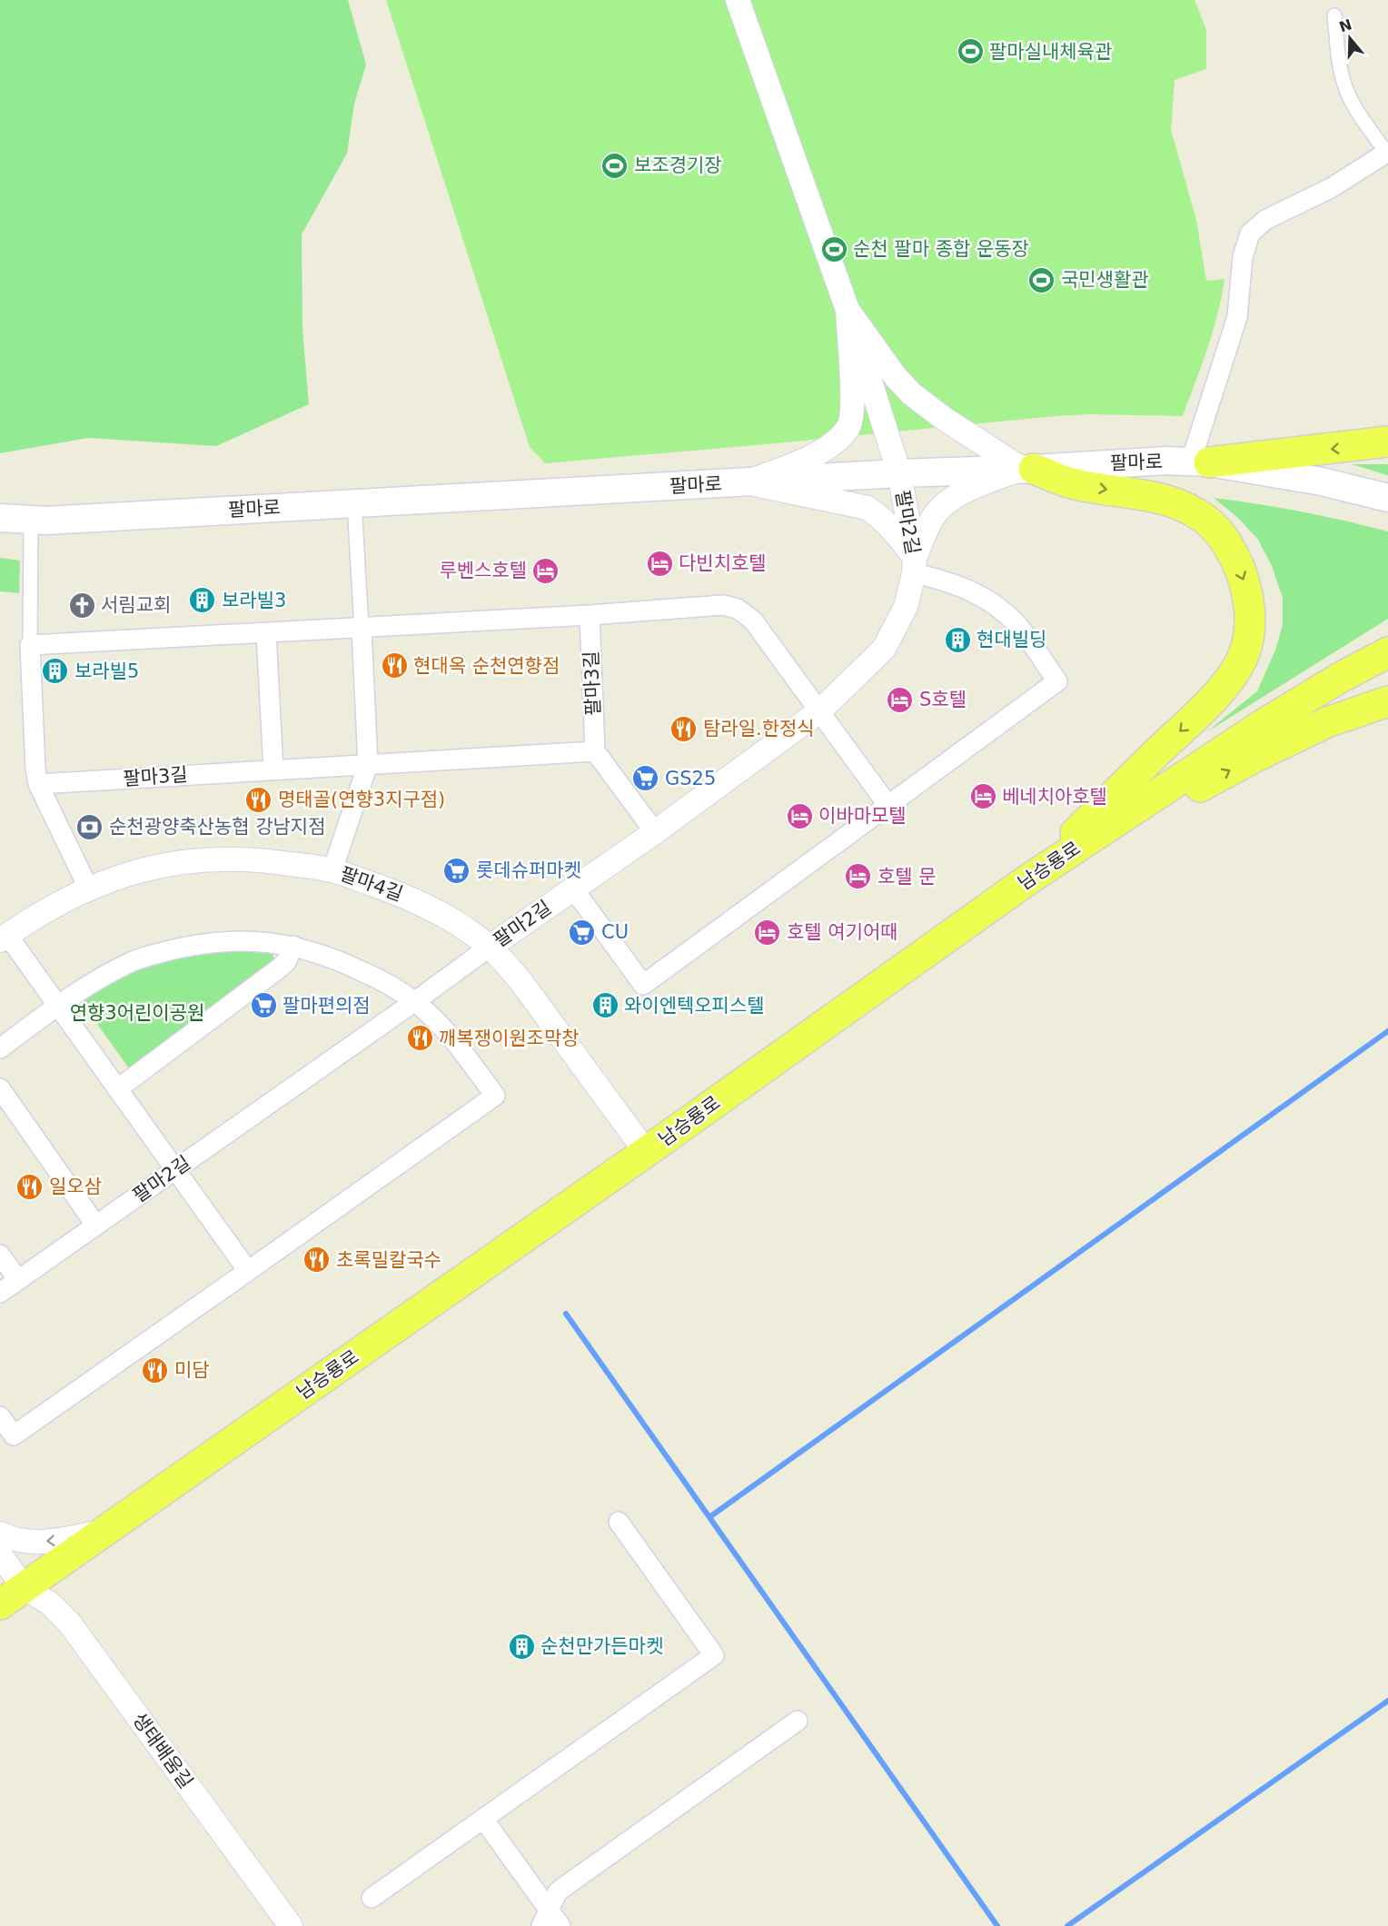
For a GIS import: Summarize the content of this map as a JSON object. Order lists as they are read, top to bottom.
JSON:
{
  "streets": {
    "main road": ["팔마로", "남승룡로"],
    "street": [
      "팔마2길",
      "팔마3길",
      "팔마4길",
      "생태배움길"
    ]
  },
  "crossings": [
    ["팔마로", "팔마2길"],
    ["팔마2길", "팔마4길"],
    ["남승룡로", "팔마4길"],
    ["남승룡로", "생태배움길"]
  ],
  "parks": ["연향3어린이공원"],
  "places": {
    "sports": [
      "팔마실내체육관",
      "보조경기장",
      "순천 팔마 종합 운동장",
      "국민생활관"
    ],
    "hotel": [
      "다빈치호텔",
      "루벤스호텔",
      "S호텔",
      "베네치아호텔",
      "이바마모텔",
      "호텔 문",
      "호텔 여기어때"
    ],
    "building": [
      "보라빌3",
      "현대빌딩",
      "보라빌5",
      "와이엔텍오피스텔",
      "순천만가든마켓"
    ],
    "church": ["서림교회"],
    "restaurant": [
      "현대옥 순천연향점",
      "탐라일.한정식",
      "명태골(연향3지구점)",
      "깨복쟁이원조막창",
      "일오삼",
      "초록밀칼국수",
      "미담"
    ],
    "supermarket": [
      "GS25",
      "롯데슈퍼마켓",
      "CU",
      "팔마편의점"
    ],
    "bank": ["순천광양축산농협 강남지점"]
  },
  "north": "top"
}
